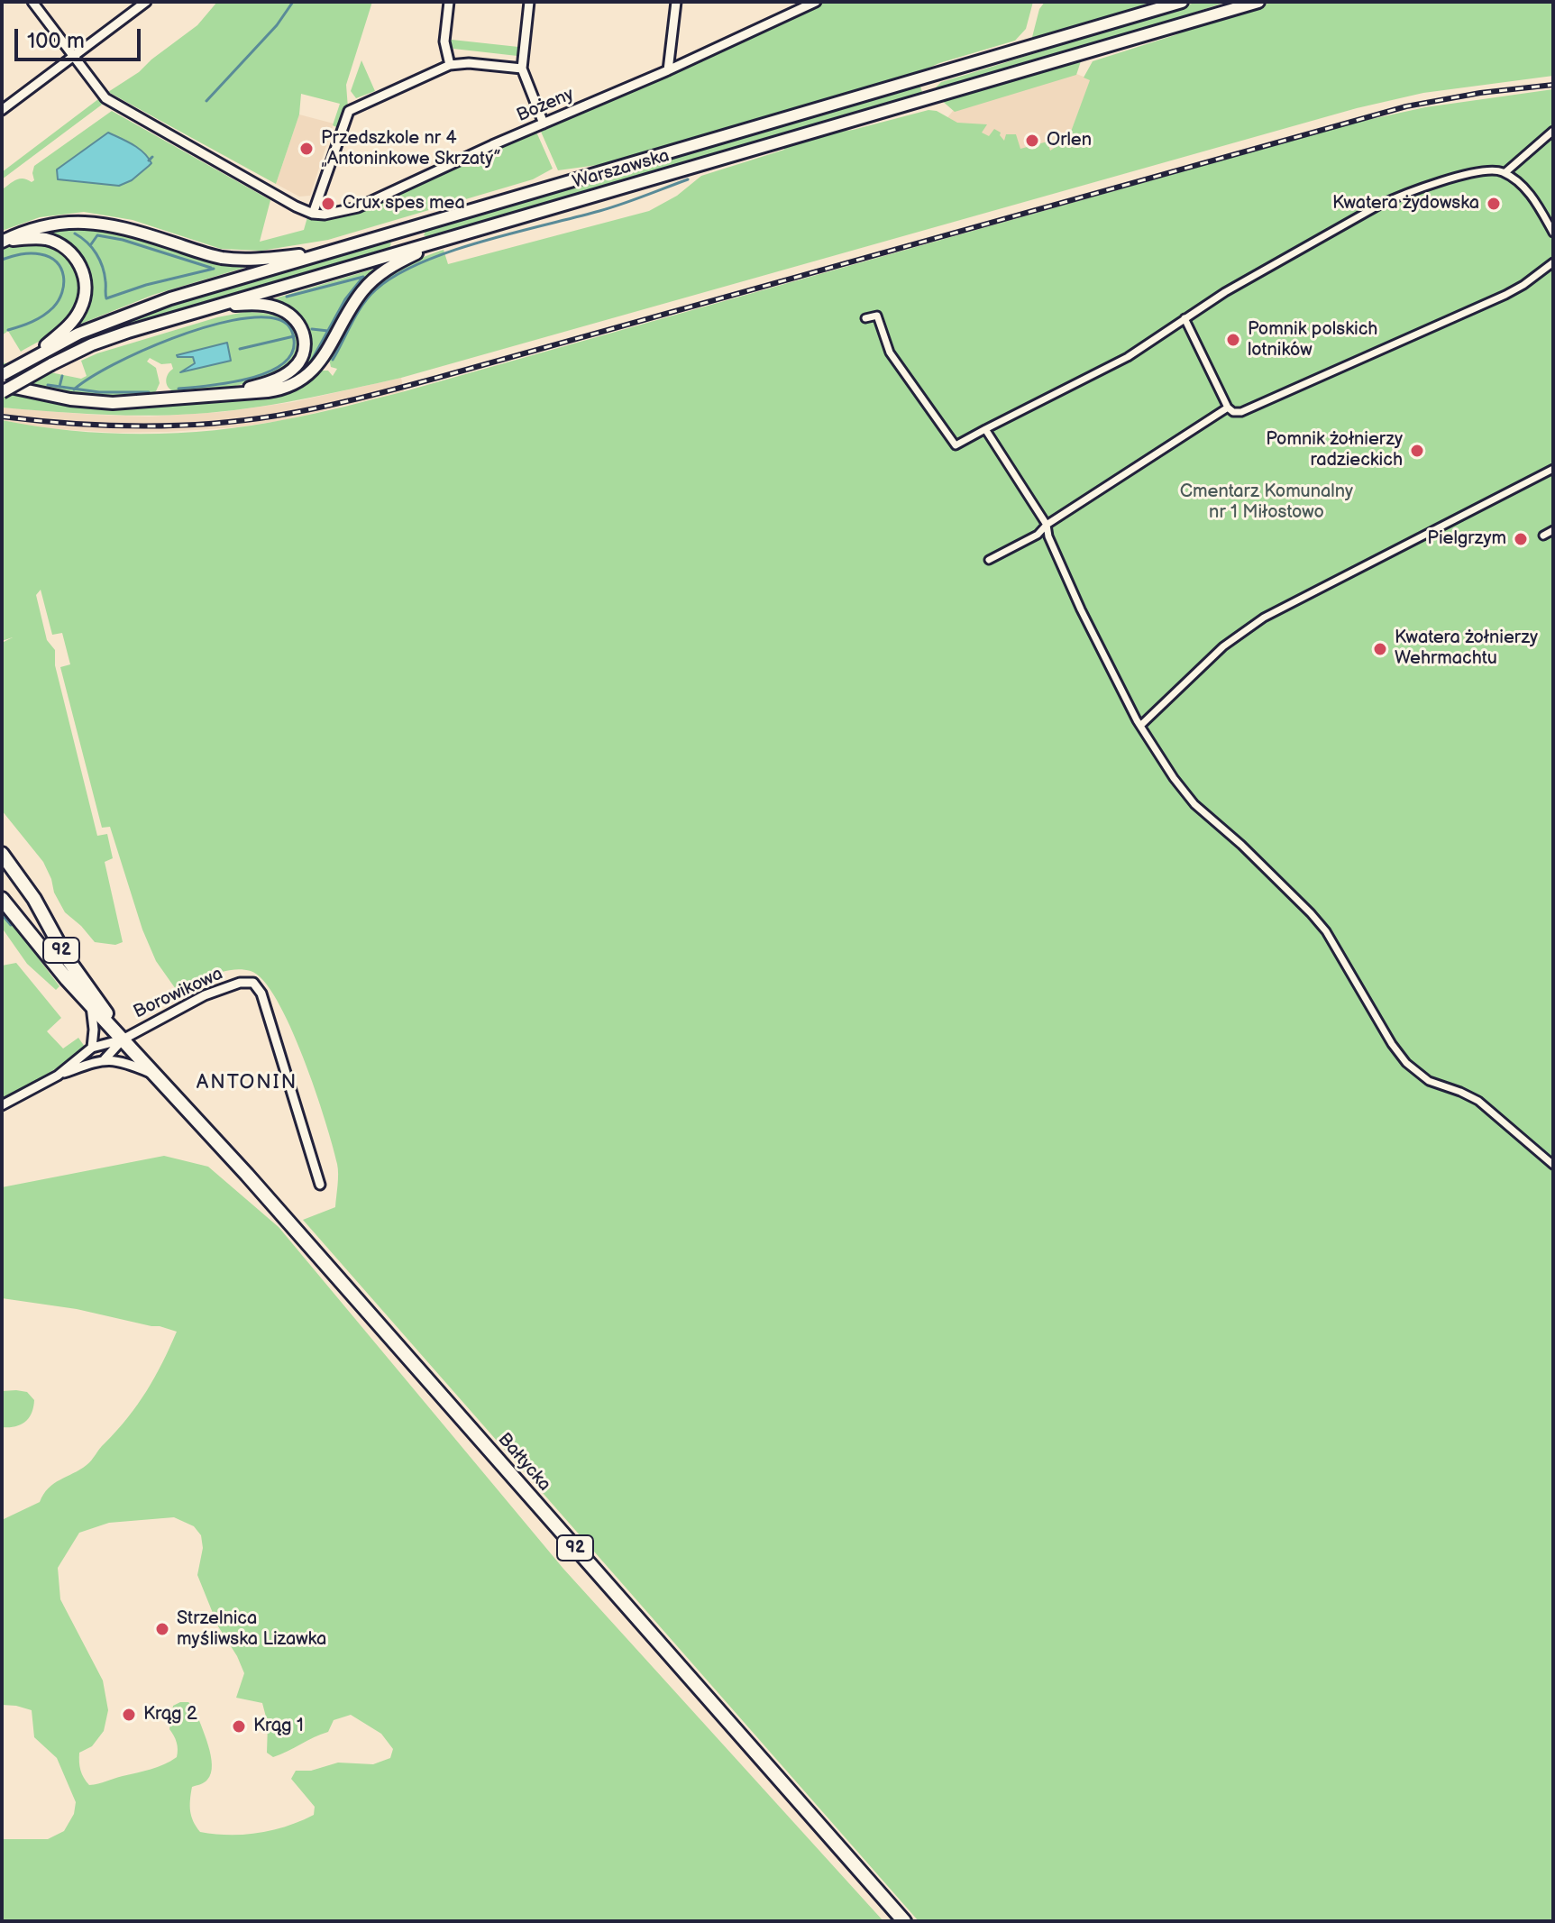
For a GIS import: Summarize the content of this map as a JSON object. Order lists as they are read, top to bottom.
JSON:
{
  "streets": {
    "main road": ["Warszawska", "92", "Bałtycka"],
    "street": ["Bożeny", "Borowikowa"]
  },
  "crossings": [
    ["Borowikowa", "Bałtycka"]
  ],
  "districts": ["ANTONIN"],
  "parks": ["Cmentarz Komunalny nr 1 Miłostowo"],
  "places": [
    "Orlen",
    "Przedszkole nr 4 „Antoninkowe Skrzaty”",
    "Crux spes mea",
    "Kwatera żydowska",
    "Pomnik polskich lotników",
    "Pomnik żołnierzy radzieckich",
    "Pielgrzym",
    "Kwatera żołnierzy Wehrmachtu",
    "Strzelnica myśliwska Lizawka",
    "Krąg 2",
    "Krąg 1"
  ],
  "scale_bar": "100 m"
}
